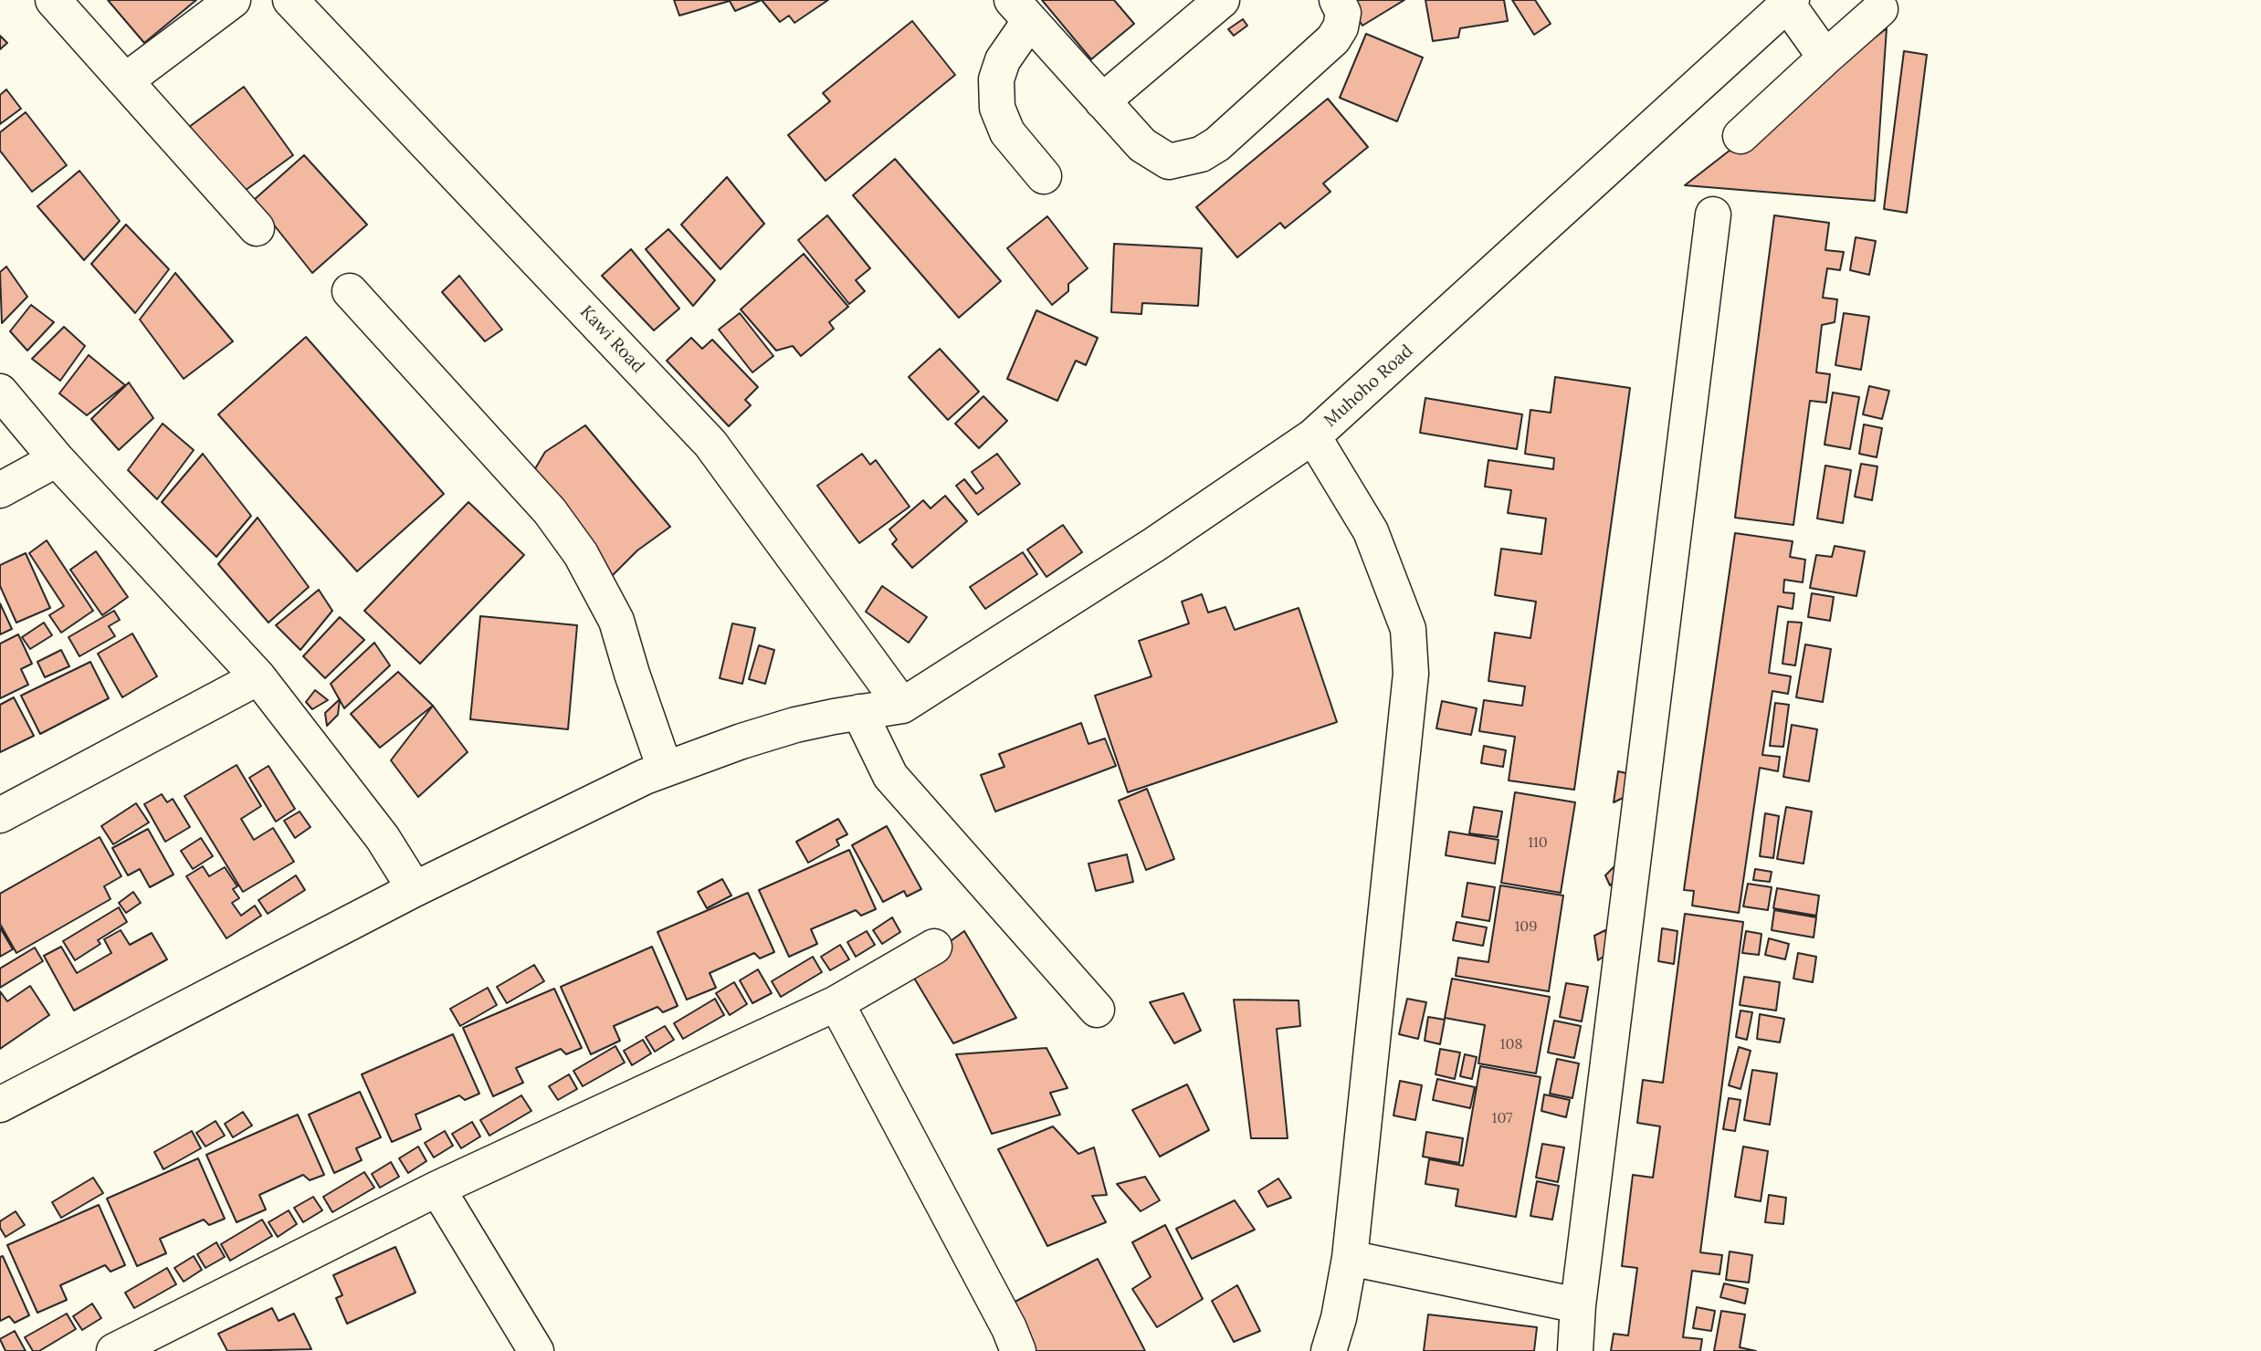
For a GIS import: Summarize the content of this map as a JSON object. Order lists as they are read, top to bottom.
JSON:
{
  "streets": {
    "street": ["Kawi Road", "Muhoho Road"]
  },
  "crossings": [
    ["Kawi Road", "Muhoho Road"]
  ],
  "house_numbers": [
    "110",
    "109",
    "108",
    "107"
  ]
}
